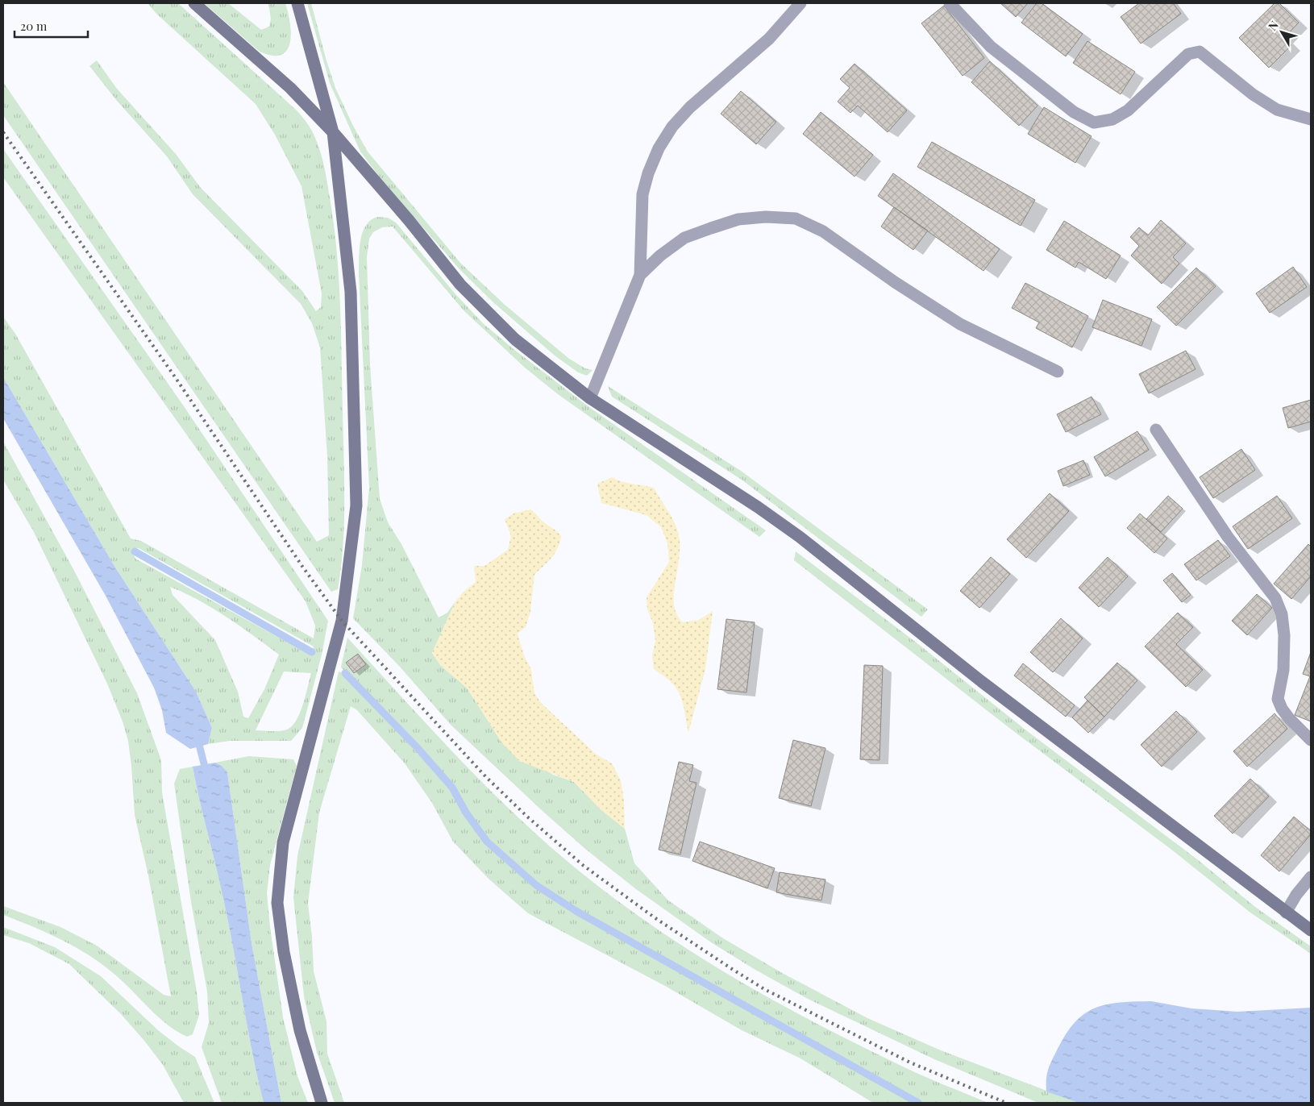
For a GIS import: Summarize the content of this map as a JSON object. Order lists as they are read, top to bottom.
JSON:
{
  "scale_bar": "20 m",
  "north": "top left"
}
